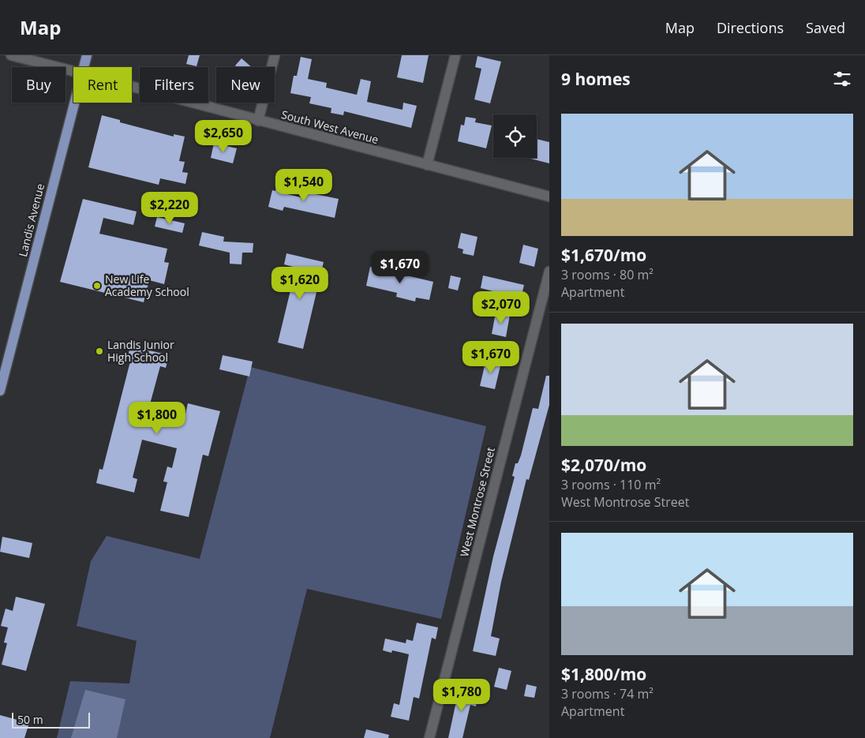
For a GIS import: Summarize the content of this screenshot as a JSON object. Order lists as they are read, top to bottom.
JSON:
{
  "streets": {
    "main road": ["Landis Avenue"],
    "street": ["South West Avenue", "West Montrose Street"]
  },
  "places": ["New Life Academy School", "Landis Junior High School"],
  "scale_bar": "50 m",
  "page": {
    "header": "Map",
    "nav": ["Map", "Directions", "Saved"],
    "heading": "9 homes",
    "chip": [
      "Buy",
      "Rent",
      "Filters",
      "New"
    ],
    "list": [
      {
        "name": "$1,670/mo",
        "note": "3 rooms · 80 m² · Apartment"
      },
      {
        "name": "$2,070/mo",
        "note": "3 rooms · 110 m² · West Montrose Street"
      },
      {
        "name": "$1,800/mo",
        "note": "3 rooms · 74 m² · Apartment"
      }
    ],
    "price": [
      "$2,650",
      "$1,540",
      "$2,220",
      "$1,670",
      "$1,620",
      "$2,070",
      "$1,670",
      "$1,800",
      "$1,780"
    ],
    "scale": "50 m"
  }
}
